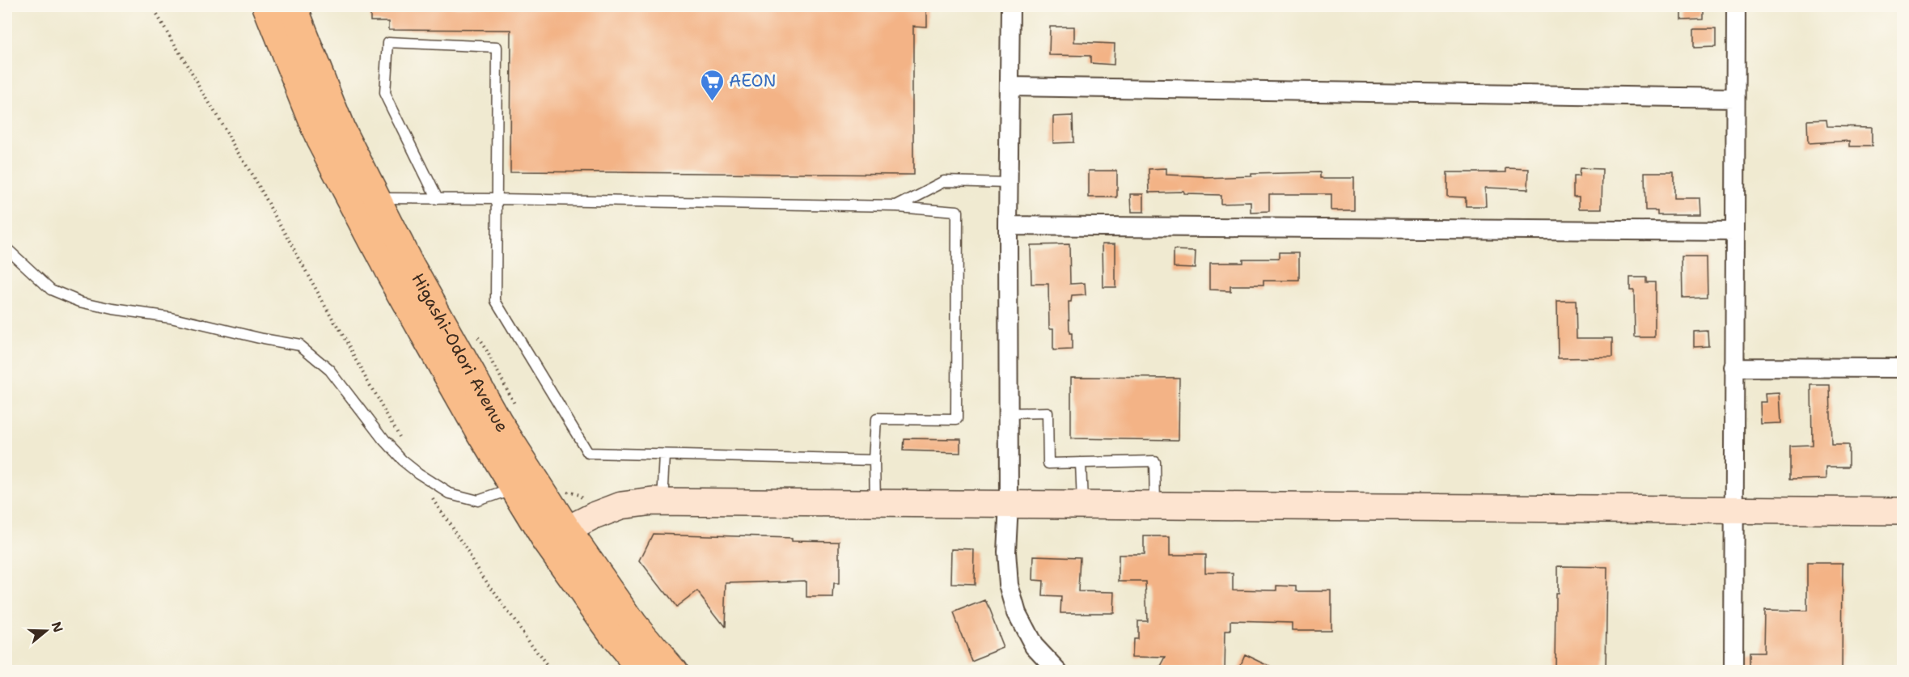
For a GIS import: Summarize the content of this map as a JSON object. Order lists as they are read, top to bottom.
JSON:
{
  "streets": {
    "highway": ["Higashi-Odori Avenue"]
  },
  "places": {
    "supermarket": ["AEON"]
  },
  "north": "right"
}
